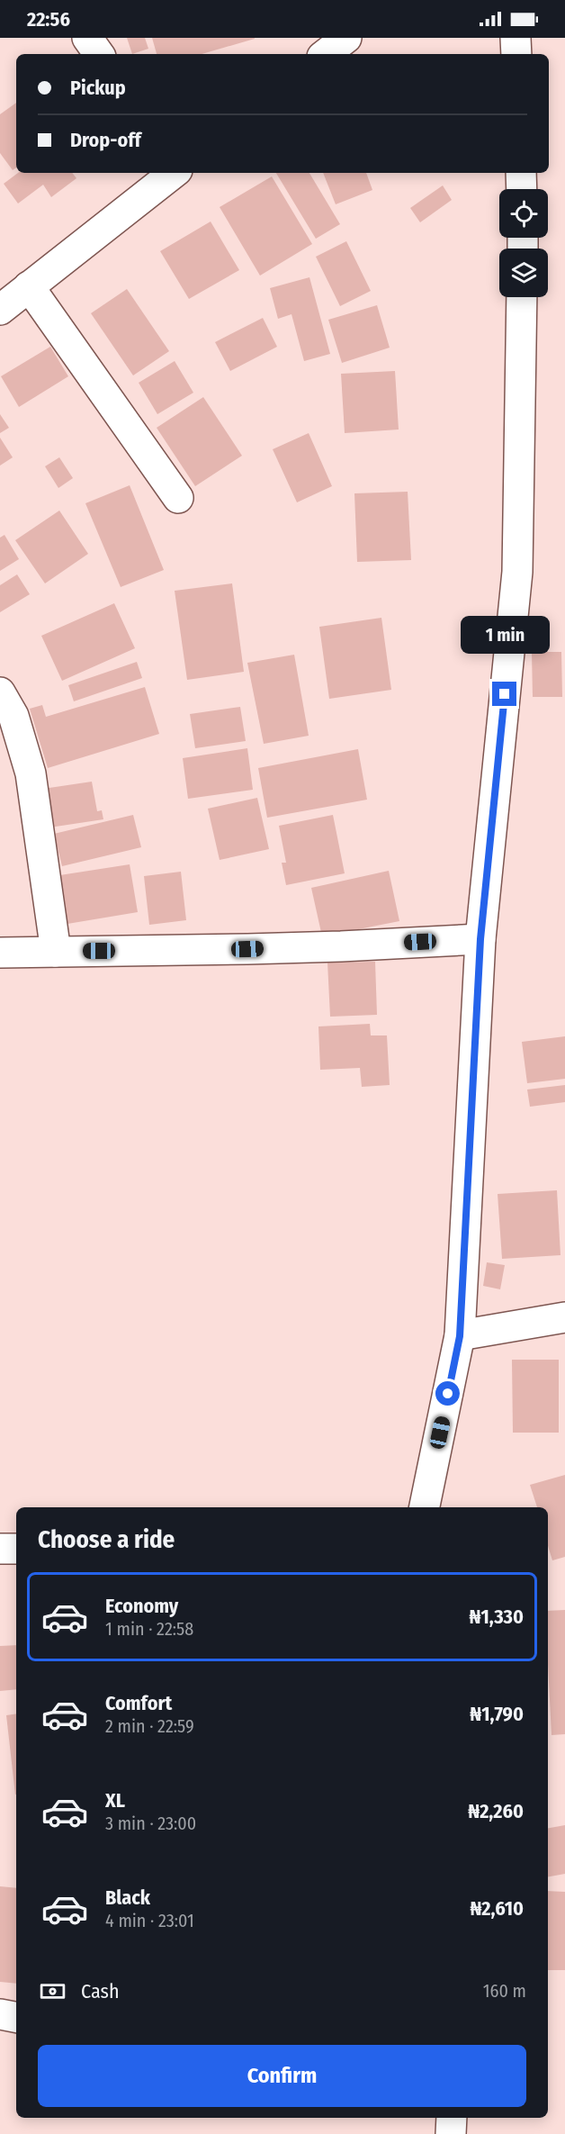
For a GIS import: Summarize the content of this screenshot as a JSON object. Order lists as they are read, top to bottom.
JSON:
{
  "page": {
    "status": "22:56",
    "banner": ["Pickup", "Drop-off"],
    "bubble": "1 min",
    "heading": "Choose a ride",
    "list": [
      {
        "name": "Economy",
        "note": "1 min · 22:58",
        "value": "₦1,330"
      },
      {
        "name": "Comfort",
        "note": "2 min · 22:59",
        "value": "₦1,790"
      },
      {
        "name": "XL",
        "note": "3 min · 23:00",
        "value": "₦2,260"
      },
      {
        "name": "Black",
        "note": "4 min · 23:01",
        "value": "₦2,610"
      }
    ],
    "pay": ["Cash", "160 m"],
    "buttons": "Confirm"
  }
}
